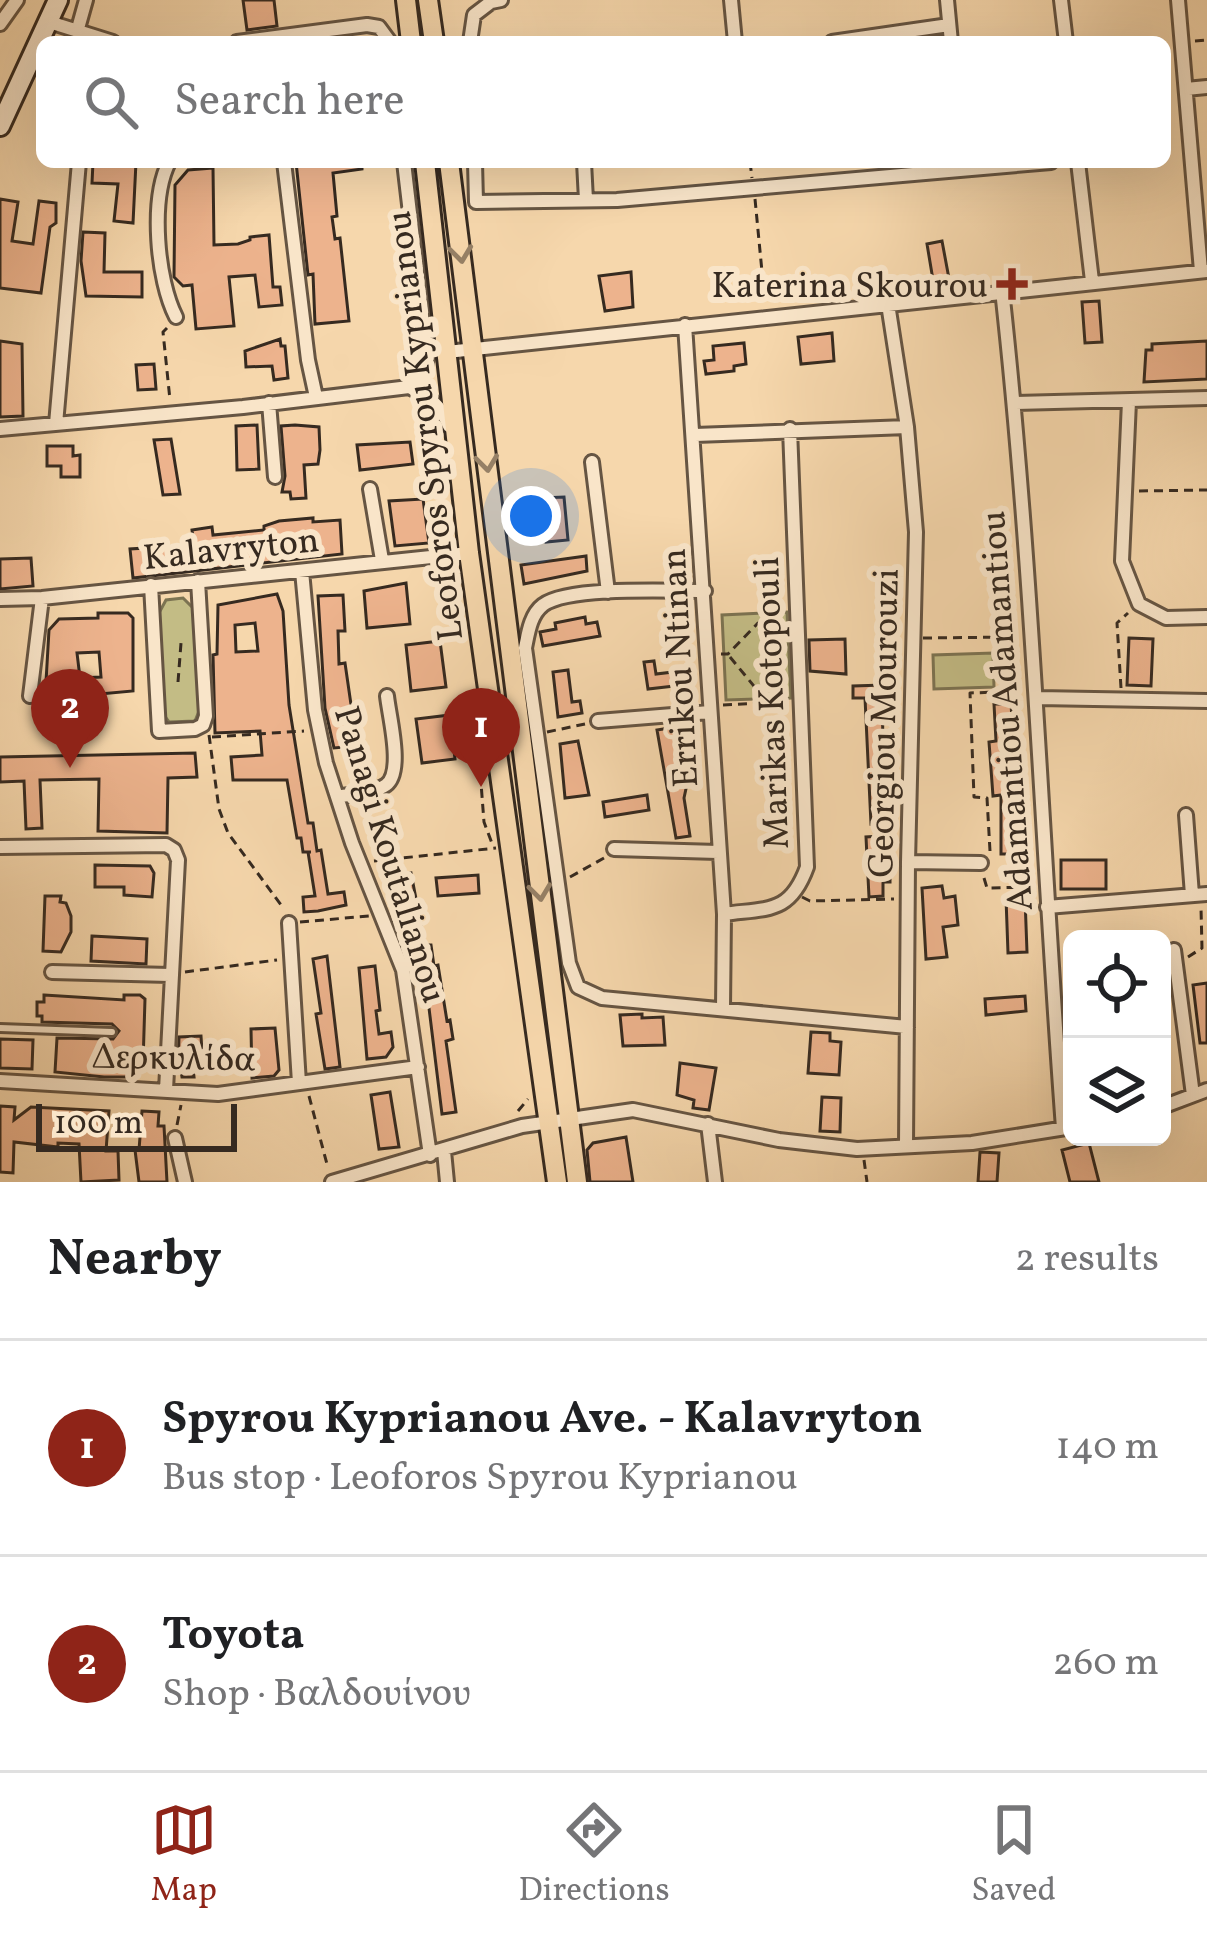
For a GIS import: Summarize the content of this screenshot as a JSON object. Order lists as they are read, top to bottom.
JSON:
{
  "streets": {
    "main road": ["Leoforos Spyrou Kyprianou"],
    "street": [
      "Kalavryton",
      "Errikou Ntinan",
      "Marikas Kotopouli",
      "Adamantiou Adamantiou",
      "Georgiou Mourouzi",
      "Panagi Koutalianou",
      "Δερκυλίδα"
    ]
  },
  "crossings": [
    ["Leoforos Spyrou Kyprianou", "Kalavryton"],
    ["Kalavryton", "Panagi Koutalianou"],
    ["Errikou Ntinan", "Marikas Kotopouli"],
    ["Panagi Koutalianou", "Δερκυλίδα"]
  ],
  "places": {
    "health": ["Katerina Skourou"]
  },
  "scale_bar": "100 m",
  "page": {
    "search": "Search here",
    "pins": ["2", "1"],
    "scale": "100 m",
    "heading": ["Nearby", "2 results"],
    "list": [
      {
        "mark": "1",
        "name": "Spyrou Kyprianou Ave. - Kalavryton",
        "note": "Bus stop · Leoforos Spyrou Kyprianou",
        "value": "140 m"
      },
      {
        "mark": "2",
        "name": "Toyota",
        "note": "Shop · Βαλδουίνου",
        "value": "260 m"
      }
    ],
    "nav": ["Map", "Directions", "Saved"]
  }
}
